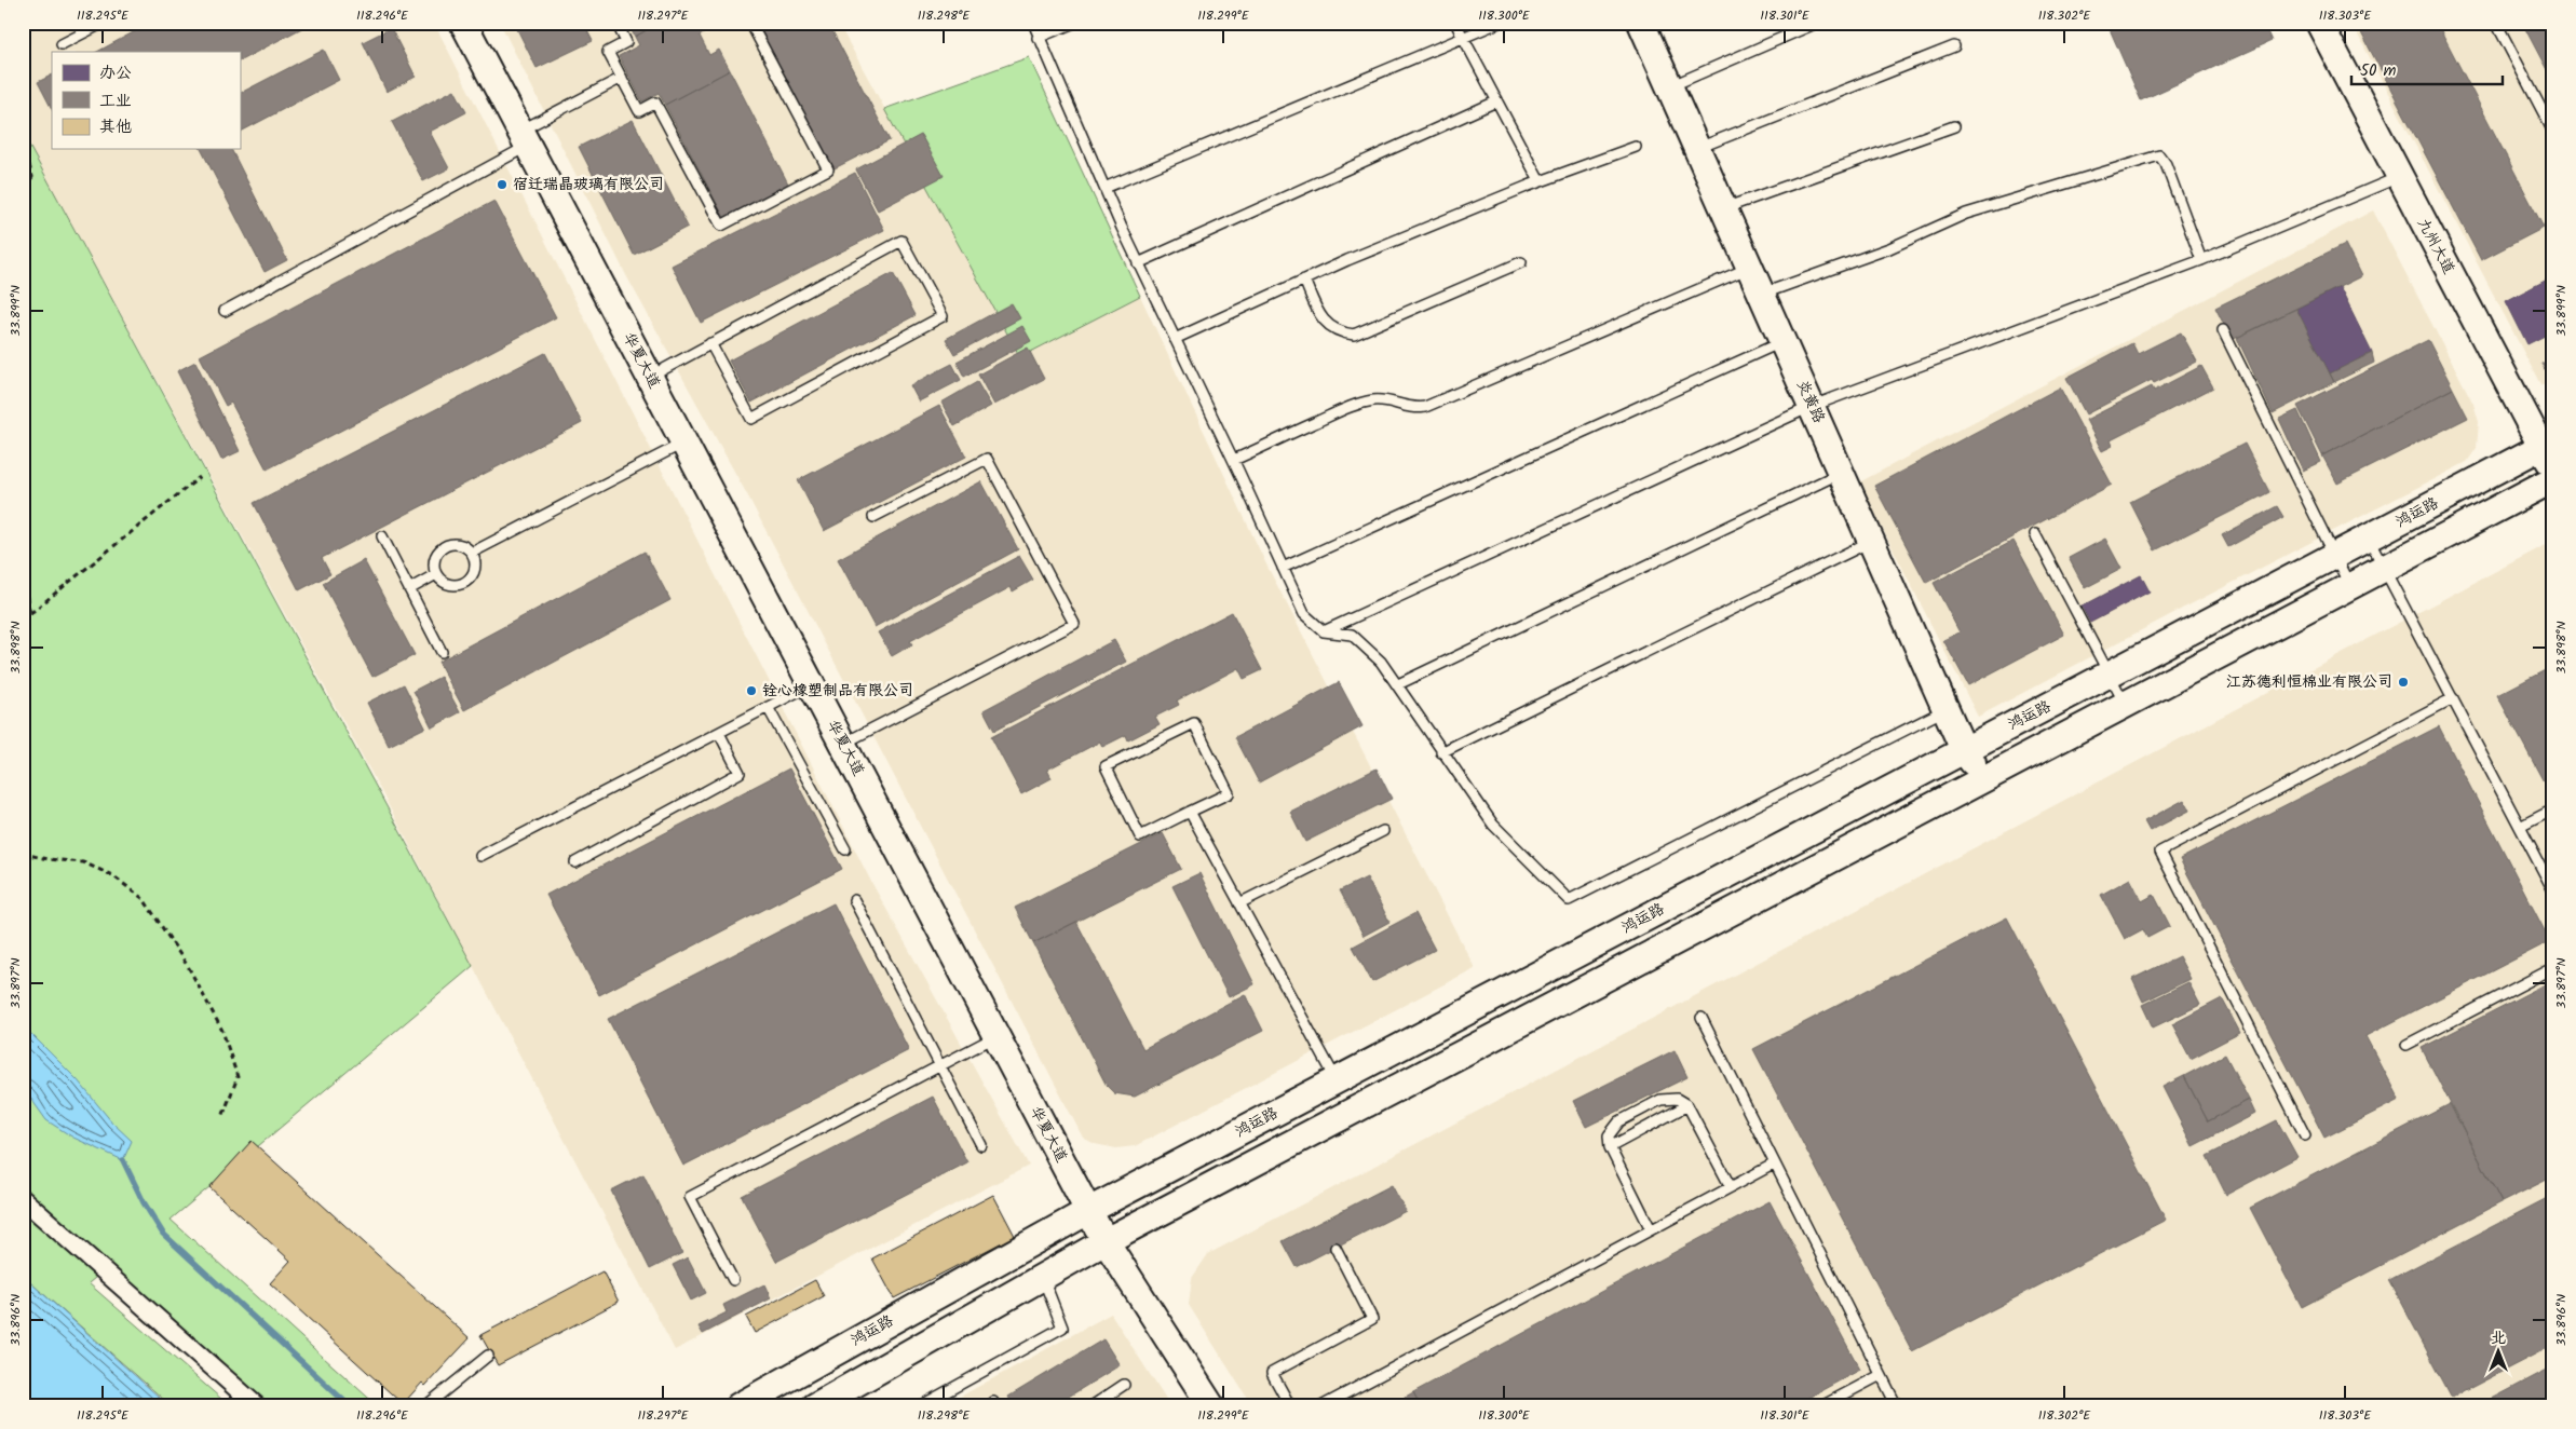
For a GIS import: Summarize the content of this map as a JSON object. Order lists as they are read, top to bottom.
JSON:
{
  "streets": {
    "street": [
      "九州大道",
      "华夏大道",
      "炎黄路",
      "鸿运路"
    ]
  },
  "crossings": [
    ["九州大道", "鸿运路"],
    ["华夏大道", "鸿运路"],
    ["炎黄路", "鸿运路"]
  ],
  "places": ["宿迁瑞晶玻璃有限公司", "江苏德利恒棉业有限公司", "铨心橡塑制品有限公司"],
  "legend": ["办公", "工业", "其他"],
  "scale_bar": "50 m",
  "north": "top",
  "coordinates": [
    "118.295°E",
    "118.296°E",
    "118.297°E",
    "118.298°E",
    "118.299°E",
    "118.300°E",
    "118.301°E",
    "118.302°E",
    "118.303°E",
    "33.899°N",
    "33.898°N",
    "33.897°N",
    "33.896°N"
  ]
}
